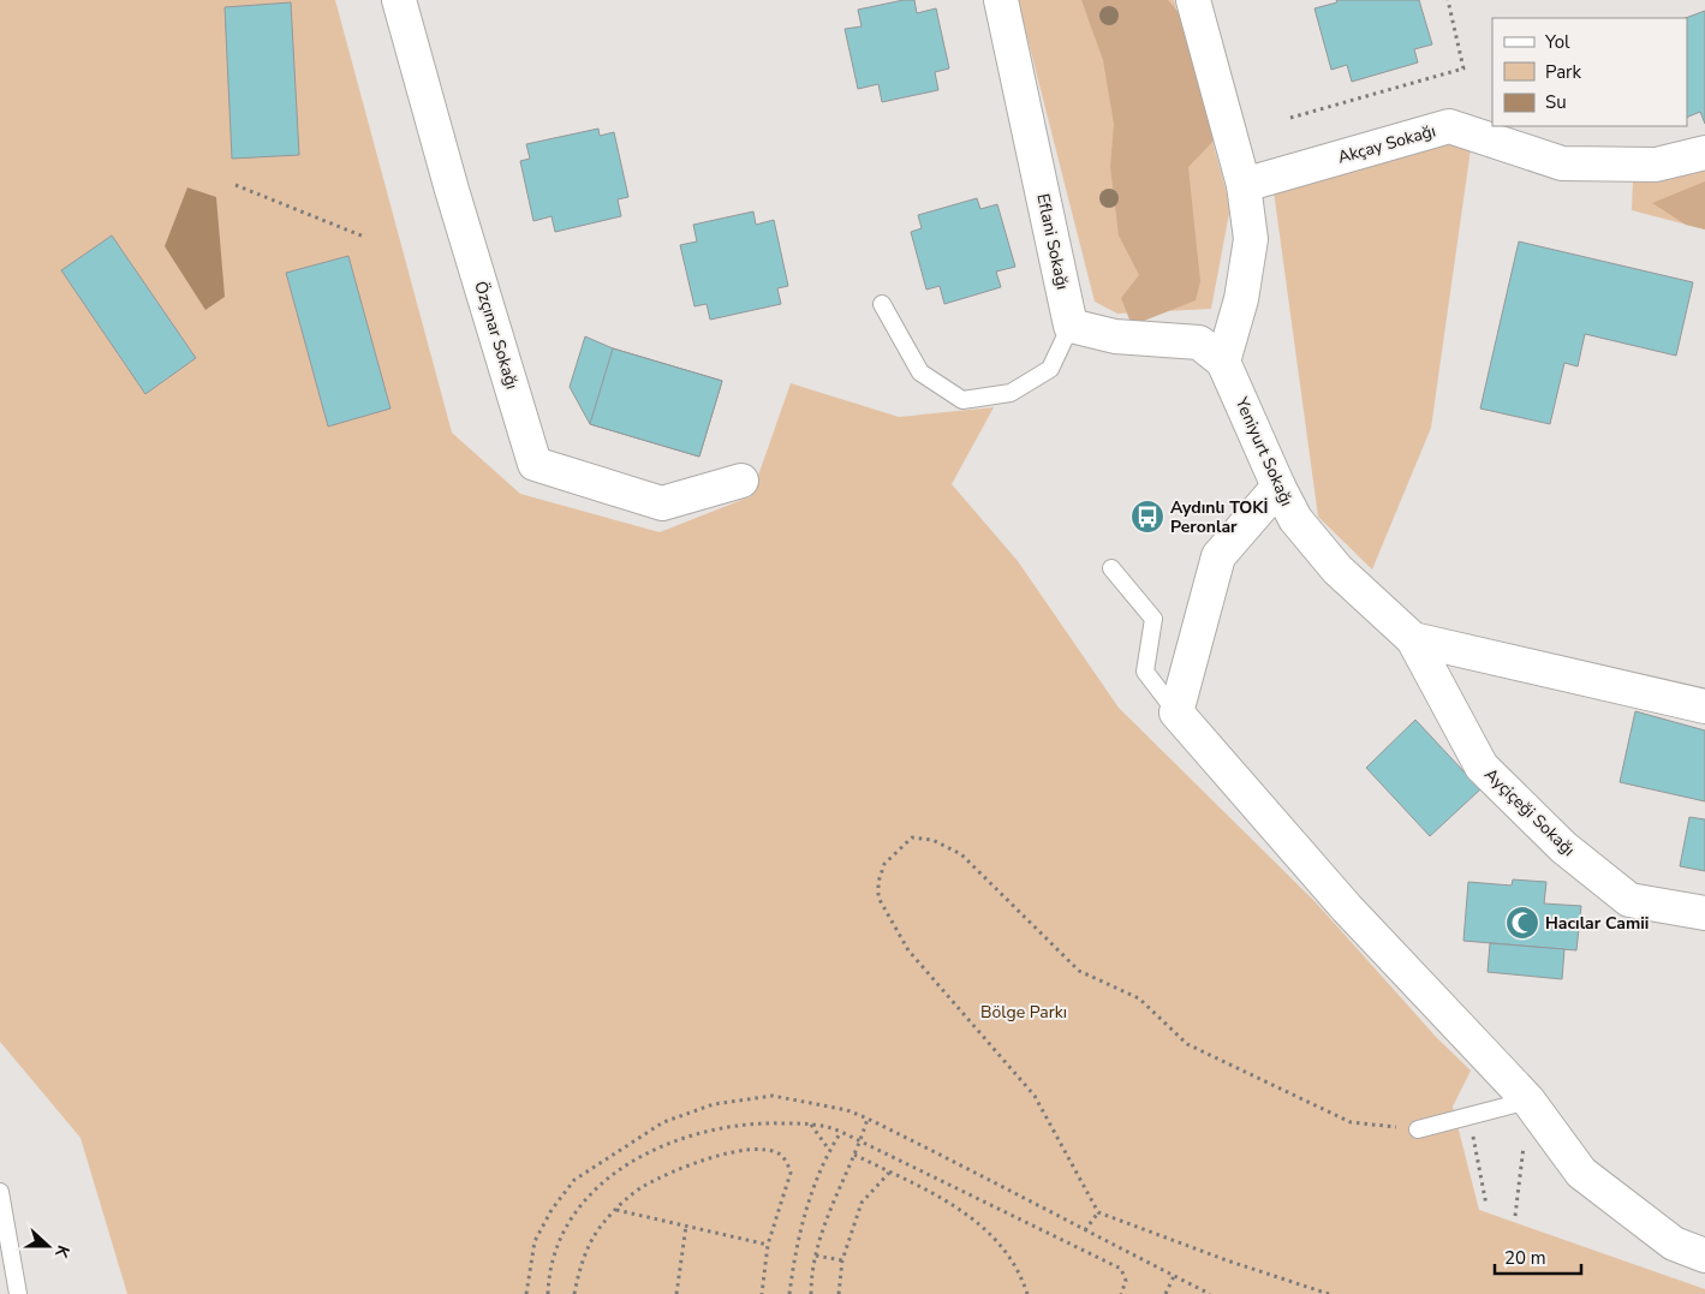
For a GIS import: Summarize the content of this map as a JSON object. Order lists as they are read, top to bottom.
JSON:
{
  "streets": {
    "street": [
      "Akçay Sokağı",
      "Eflani Sokağı",
      "Özçınar Sokağı",
      "Yeniyurt Sokağı",
      "Ayçiçeği Sokağı"
    ]
  },
  "crossings": [
    ["Yeniyurt Sokağı", "Ayçiçeği Sokağı"]
  ],
  "parks": ["Bölge Parkı"],
  "places": {
    "bus stop": ["Aydınlı TOKİ Peronlar"],
    "mosque": ["Hacılar Camii"]
  },
  "legend": ["Yol", "Park", "Su"],
  "scale_bar": "20 m",
  "north": "right"
}
